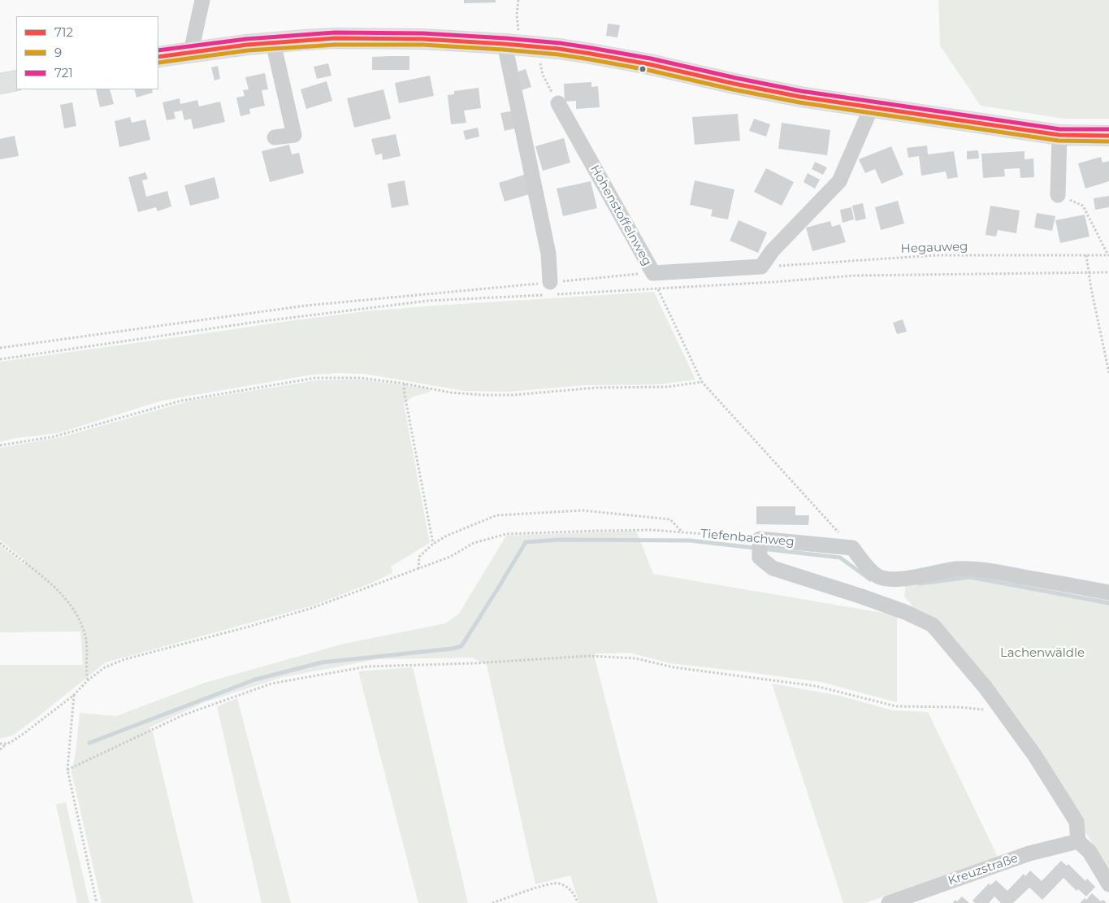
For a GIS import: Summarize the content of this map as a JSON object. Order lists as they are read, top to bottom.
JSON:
{
  "streets": {
    "street": ["Hohenstoffelnweg", "Tiefenbachweg", "Kreuzstraße"],
    "path": ["Hegauweg"]
  },
  "crossings": [
    ["Hohenstoffelnweg", "Hegauweg"]
  ],
  "parks": ["Lachenwäldle"],
  "lines": ["transit line 721", "transit line 712", "transit line 9"],
  "legend": ["712", "9", "721"]
}
